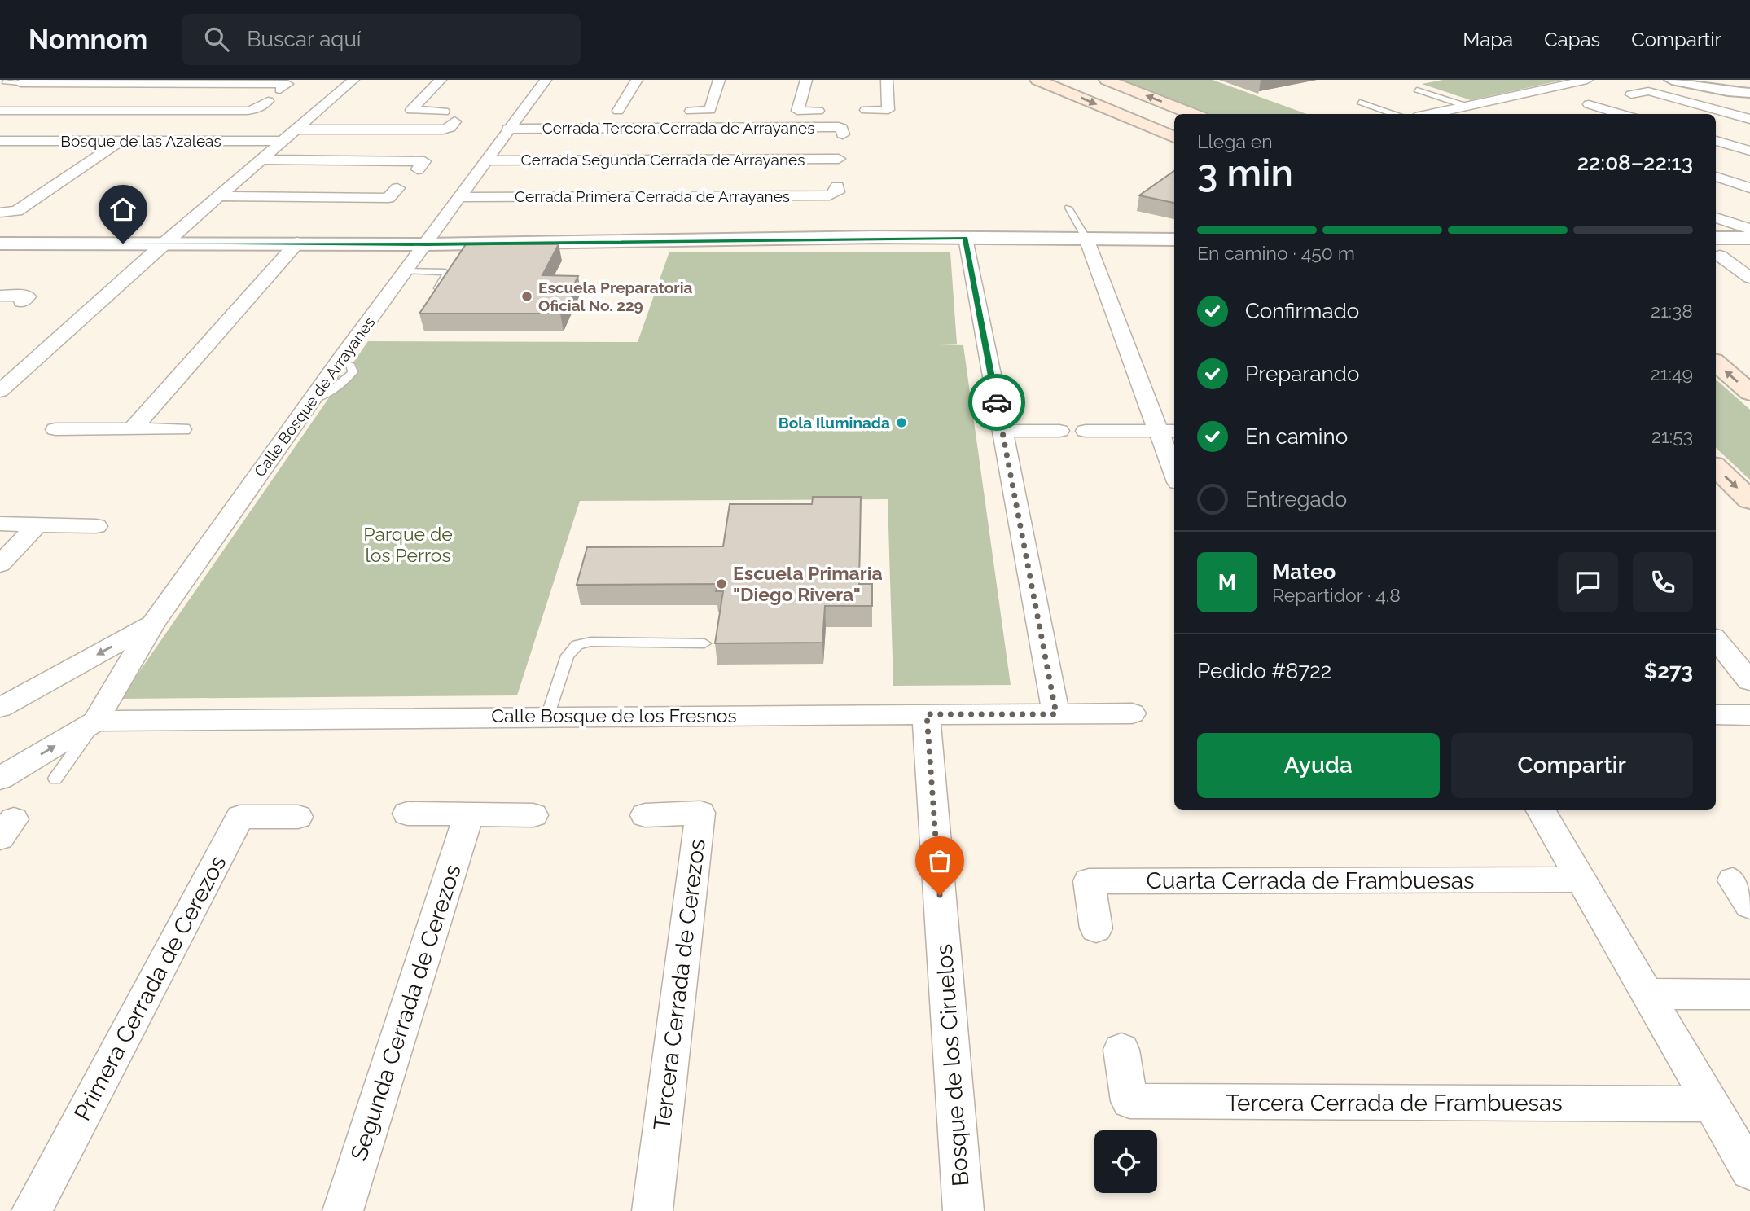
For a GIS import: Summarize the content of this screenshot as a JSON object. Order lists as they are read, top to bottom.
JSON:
{
  "streets": {
    "street": [
      "Cerrada Tercera Cerrada de Arrayanes",
      "Bosque de las Azaleas",
      "Cerrada Segunda Cerrada de Arrayanes",
      "Cerrada Primera Cerrada de Arrayanes",
      "Calle Bosque de Arrayanes",
      "Calle Bosque de los Fresnos",
      "Cuarta Cerrada de Frambuesas",
      "Tercera Cerrada de Cerezos",
      "Primera Cerrada de Cerezos",
      "Segunda Cerrada de Cerezos",
      "Bosque de los Ciruelos",
      "Tercera Cerrada de Frambuesas"
    ]
  },
  "crossings": [
    ["Cerrada Tercera Cerrada de Arrayanes", "Calle Bosque de Arrayanes"],
    ["Cerrada Segunda Cerrada de Arrayanes", "Calle Bosque de Arrayanes"],
    ["Cerrada Primera Cerrada de Arrayanes", "Calle Bosque de Arrayanes"],
    ["Calle Bosque de Arrayanes", "Calle Bosque de los Fresnos"],
    ["Calle Bosque de los Fresnos", "Bosque de los Ciruelos"]
  ],
  "parks": ["Parque de los Perros"],
  "places": ["Escuela Preparatoria Oficial No. 229", "Bola Iluminada", "Escuela Primaria \"Diego Rivera\""],
  "page": {
    "header": "Nomnom",
    "search": "Buscar aquí",
    "nav": ["Mapa", "Capas", "Compartir"],
    "heading": ["3 min", "Llega en", "22:08–22:13"],
    "panel": [
      "Mateo",
      "Repartidor · 4.8",
      "Pedido #8722",
      "$273"
    ],
    "bar": "En camino · 450 m",
    "list": [
      ["Confirmado", "21:38"],
      ["Preparando", "21:49"],
      ["En camino", "21:53"],
      "Entregado"
    ],
    "round": "M",
    "buttons": ["Ayuda", "Compartir"]
  }
}
